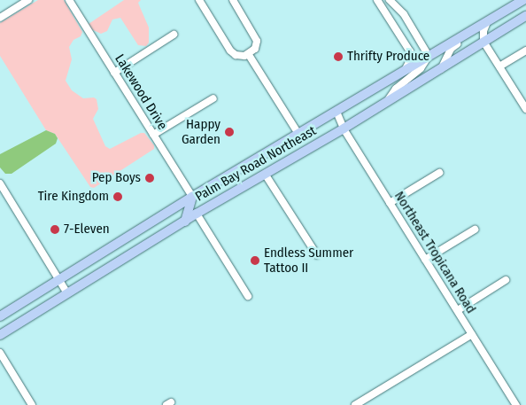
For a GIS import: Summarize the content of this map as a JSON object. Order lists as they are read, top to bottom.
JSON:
{
  "streets": {
    "main road": ["Palm Bay Road Northeast"],
    "street": ["Lakewood Drive", "Northeast Tropicana Road"]
  },
  "crossings": [
    ["Lakewood Drive", "Palm Bay Road Northeast"],
    ["Palm Bay Road Northeast", "Northeast Tropicana Road"]
  ],
  "places": [
    "Thrifty Produce",
    "Happy Garden",
    "Pep Boys",
    "Tire Kingdom",
    "7-Eleven",
    "Endless Summer Tattoo II"
  ]
}
